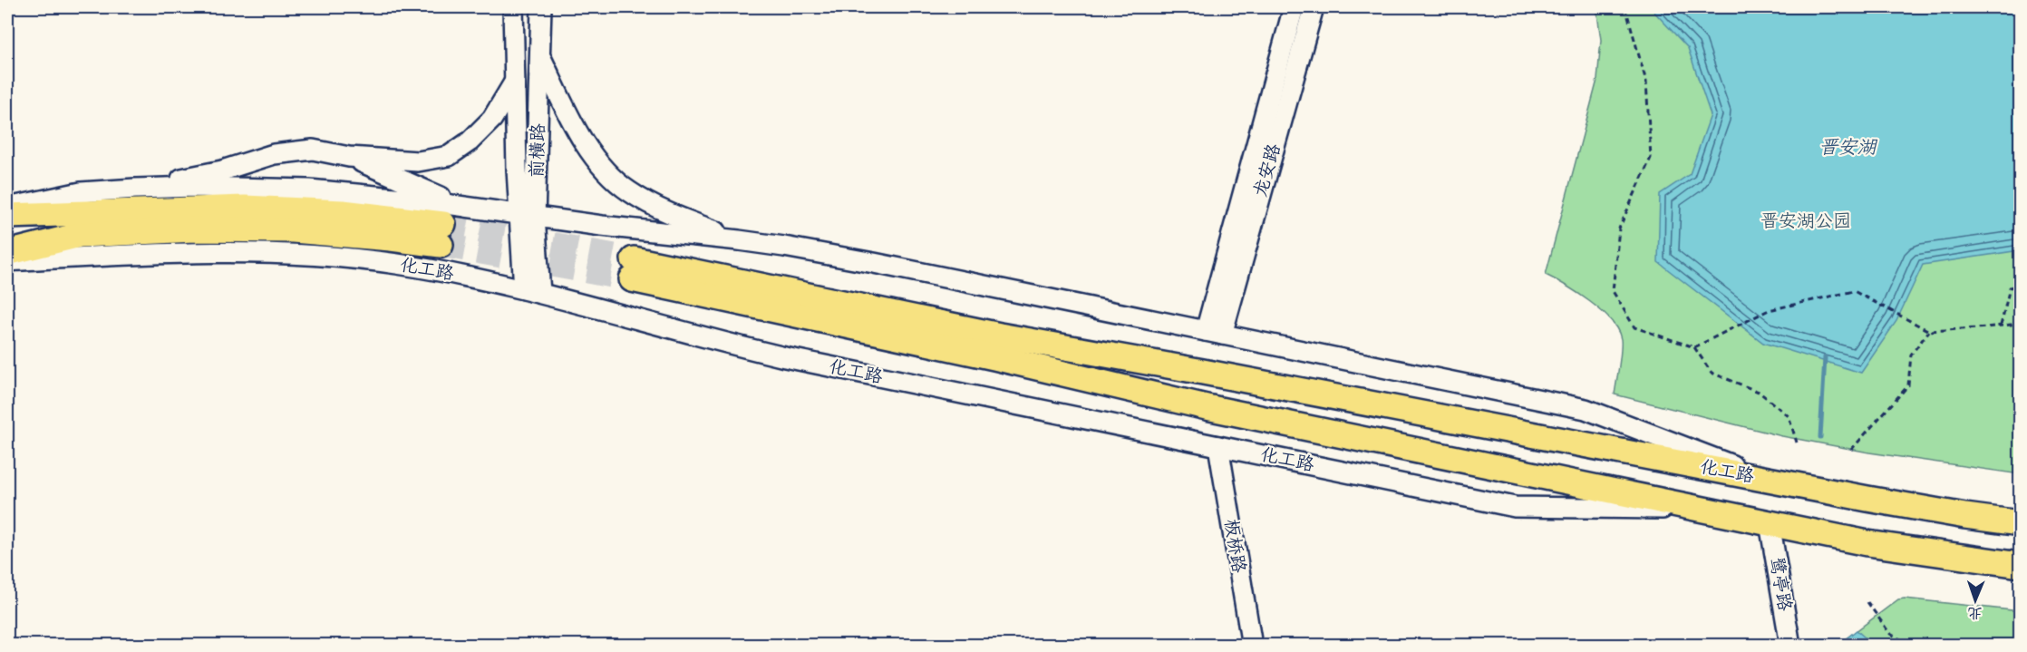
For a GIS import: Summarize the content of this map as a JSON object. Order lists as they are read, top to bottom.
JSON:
{
  "streets": {
    "highway": ["化工路"],
    "main road": [
      "前横路",
      "龙安路",
      "板桥路",
      "鹭亭路"
    ]
  },
  "crossings": [
    ["前横路", "化工路"],
    ["化工路", "板桥路"],
    ["化工路", "鹭亭路"]
  ],
  "water": ["晋安湖"],
  "parks": ["晋安湖公园"],
  "north": "bottom"
}
